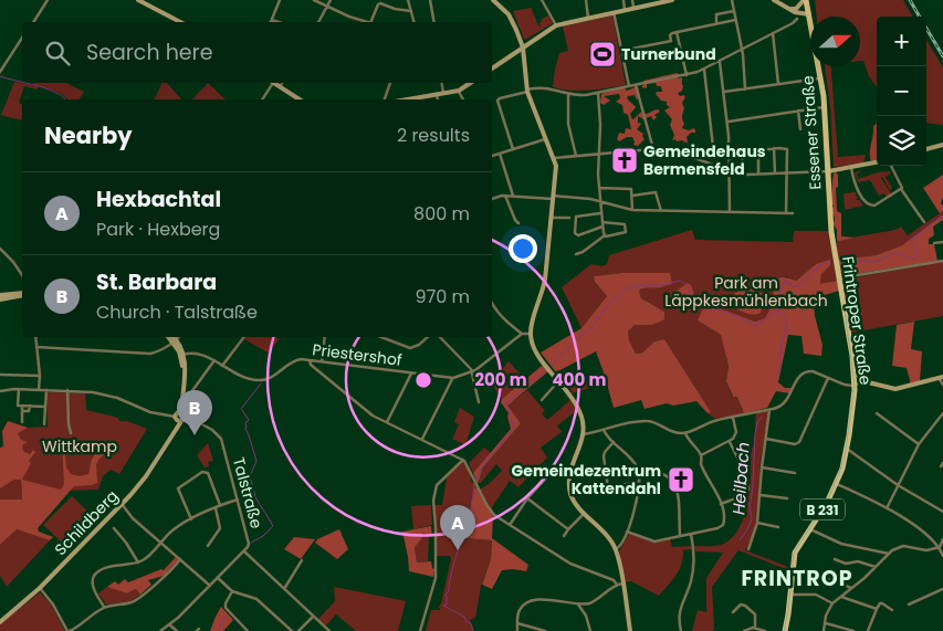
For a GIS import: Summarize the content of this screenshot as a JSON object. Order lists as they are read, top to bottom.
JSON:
{
  "streets": {
    "main road": ["Essener Straße", "Frintroper Straße", "B 231"],
    "street": ["Priestershof", "Talstraße", "Schildberg"]
  },
  "crossings": [
    ["Essener Straße", "Frintroper Straße"],
    ["Talstraße", "Schildberg"]
  ],
  "districts": ["FRINTROP"],
  "water": ["Heilbach"],
  "parks": ["Park am Läppkesmühlenbach", "Wittkamp"],
  "places": {
    "sports": ["Turnerbund"],
    "church": ["Gemeindehaus Bermensfeld", "Gemeindezentrum Kattendahl"]
  },
  "north": "right",
  "page": {
    "map_buttons": ["+", "−"],
    "search": "Search here",
    "heading": ["Nearby", "2 results"],
    "list": [
      {
        "mark": "A",
        "name": "Hexbachtal",
        "note": "Park · Hexberg",
        "value": "800 m"
      },
      {
        "mark": "B",
        "name": "St. Barbara",
        "note": "Church · Talstraße",
        "value": "970 m"
      }
    ],
    "pins": ["B", "A"]
  },
  "rings": ["200 m", "400 m"]
}
